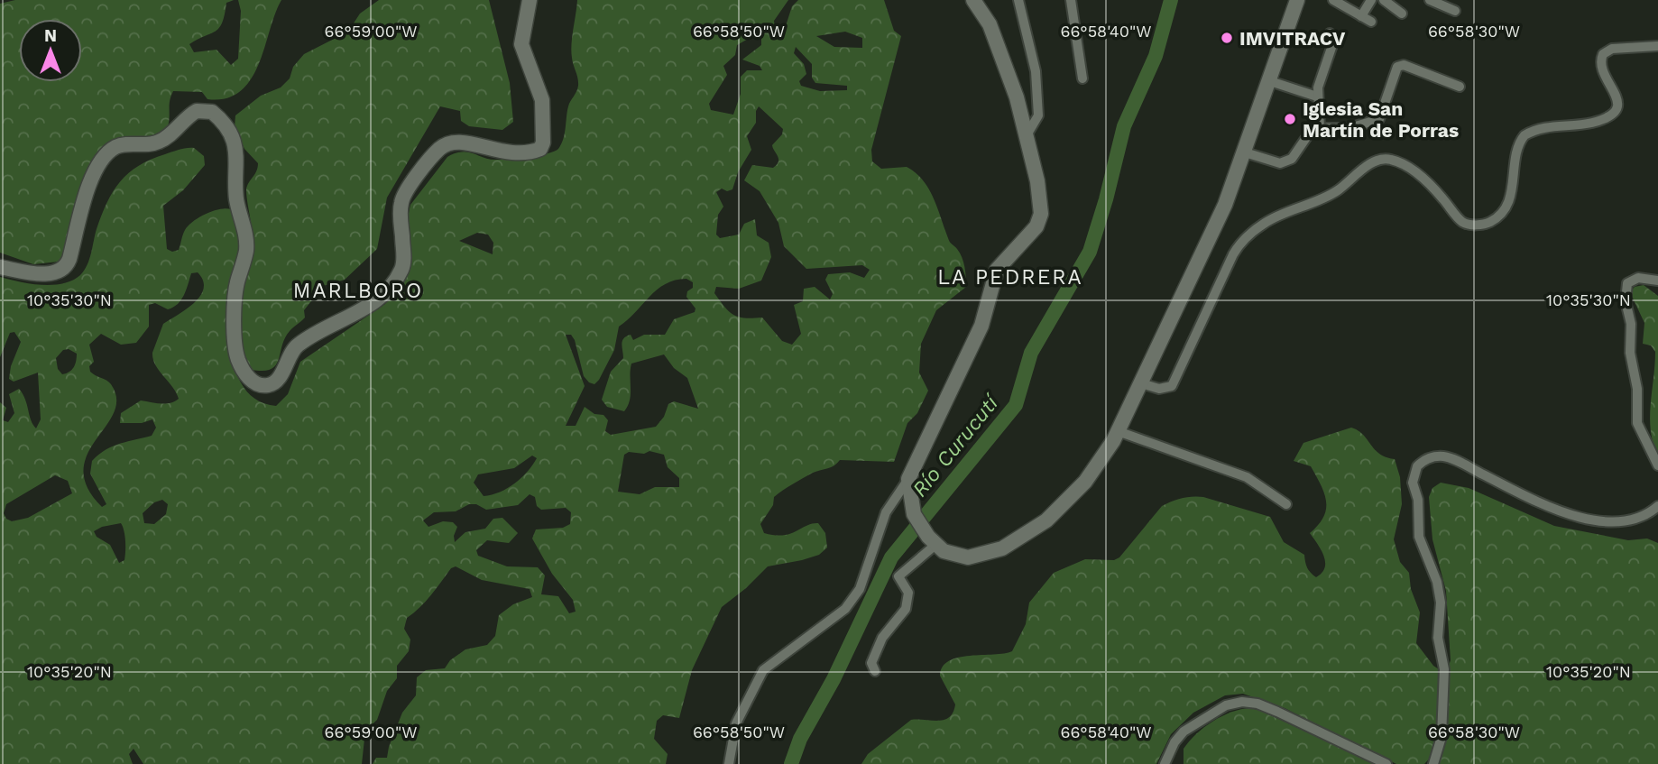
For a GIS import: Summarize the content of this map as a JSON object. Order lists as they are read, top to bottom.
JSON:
{
  "districts": ["LA PEDRERA", "MARLBORO"],
  "water": ["Río Curucutí"],
  "places": ["IMVITRACV", "Iglesia San Martín de Porras"],
  "north": "top",
  "coordinates": [
    "66°59'00\"W",
    "66°58'50\"W",
    "66°58'40\"W",
    "66°58'30\"W",
    "10°35'30\"N",
    "10°35'20\"N"
  ]
}
